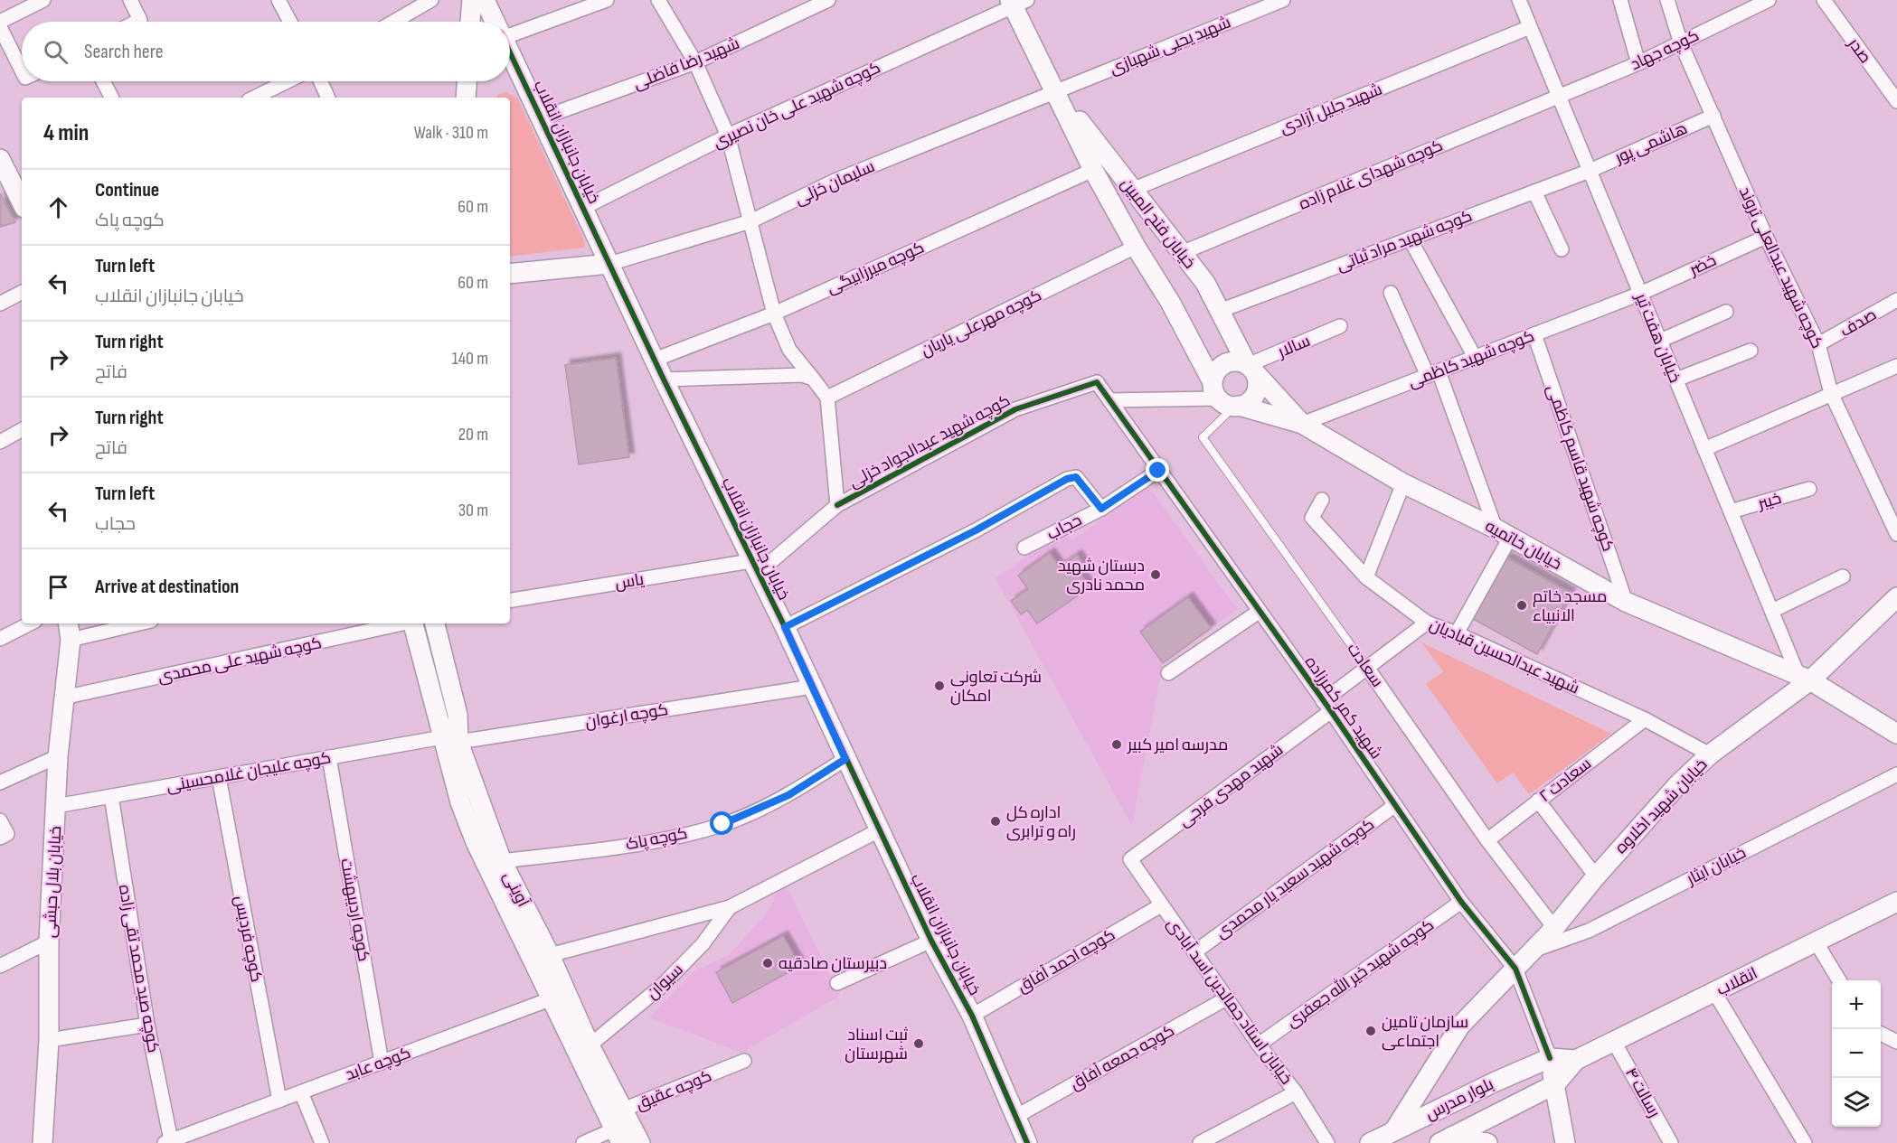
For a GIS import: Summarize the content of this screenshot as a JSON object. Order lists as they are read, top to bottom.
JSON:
{
  "streets": {
    "street": [
      "شهید یحیی شهبازی",
      "کوچه جهاد",
      "صدر",
      "شهید رضا فاضلی",
      "کوچه شهید علی خان نصیری",
      "شهید جلیل آزادی",
      "خیابان جانبازان انقلاب",
      "هاشمی پور",
      "کوچه شهدای غلام زاده",
      "سلیمان خزلی",
      "خیابان فتح المبین",
      "کوچه شهید مراد ثباتی",
      "خضر",
      "کوچه میرزابیگی",
      "کوچه شهید عبدالعلی تروند",
      "کوچه مهرعلی یاریان",
      "صدف",
      "خیابان هفت تیر",
      "سالار",
      "کوچه شهید کاظمی",
      "کوچه شهید عبدالجواد خزلی",
      "کوچه شهید قاسم کاظمی",
      "خیبر",
      "حجاب",
      "خیابان خاتمیه",
      "یاس",
      "شهید عبدالحسین قبادیان",
      "کوچه شهید علی محمدی",
      "سعادت",
      "شهید کمر کمرزاده",
      "کوچه ارغوان",
      "کوچه علیجان غلامحسینی",
      "سعادت ۲",
      "شهید مهدی فرجی",
      "خیابان شهید اخلاوه",
      "کوچه پاک",
      "خیابان ایثار",
      "کوچه شهید سعید یار محمدی",
      "خیابان بلال حبشی",
      "آوینی",
      "کوچه اردیبهشت",
      "کوچه فردیس",
      "کوچه احمد آفاق",
      "کوچه صید محمد تقی زاده",
      "کوچه شهید خیر الله جعفری",
      "سیوان",
      "انقلاب",
      "خیابان استاد جمالدین اسد آبادی",
      "کوچه جمعه آفاق",
      "کوچه عابد",
      "کوچه عقیق",
      "رسالت ۴",
      "بلوار مدرس"
    ]
  },
  "crossings": [
    ["شهید یحیی شهبازی", "سلیمان خزلی"],
    ["شهید یحیی شهبازی", "خیابان فتح المبین"],
    ["کوچه جهاد", "کوچه شهدای غلام زاده"],
    ["کوچه جهاد", "کوچه شهید عبدالعلی تروند"],
    ["کوچه جهاد", "خیابان هفت تیر"],
    ["شهید رضا فاضلی", "خیابان جانبازان انقلاب"],
    ["کوچه شهید علی خان نصیری", "خیابان جانبازان انقلاب"],
    ["کوچه شهید علی خان نصیری", "خیابان فتح المبین"],
    ["شهید جلیل آزادی", "خیابان فتح المبین"],
    ["شهید جلیل آزادی", "خیابان هفت تیر"],
    ["خیابان جانبازان انقلاب", "سلیمان خزلی"],
    ["خیابان جانبازان انقلاب", "کوچه میرزابیگی"],
    ["خیابان جانبازان انقلاب", "کوچه شهید عبدالجواد خزلی"],
    ["خیابان جانبازان انقلاب", "یاس"],
    ["خیابان جانبازان انقلاب", "کوچه ارغوان"],
    ["خیابان جانبازان انقلاب", "کوچه پاک"],
    ["خیابان جانبازان انقلاب", "کوچه احمد آفاق"],
    ["خیابان جانبازان انقلاب", "کوچه جمعه آفاق"],
    ["هاشمی پور", "کوچه شهید مراد ثباتی"],
    ["هاشمی پور", "کوچه شهید عبدالعلی تروند"],
    ["هاشمی پور", "خیابان هفت تیر"],
    ["کوچه شهدای غلام زاده", "خیابان فتح المبین"],
    ["کوچه شهدای غلام زاده", "خیابان هفت تیر"],
    ["سلیمان خزلی", "خیابان فتح المبین"],
    ["خیابان فتح المبین", "کوچه شهید مراد ثباتی"],
    ["خیابان فتح المبین", "کوچه میرزابیگی"],
    ["خیابان فتح المبین", "کوچه مهرعلی یاریان"],
    ["خیابان فتح المبین", "سالار"],
    ["خیابان فتح المبین", "خیابان خاتمیه"],
    ["خیابان فتح المبین", "سعادت"],
    ["کوچه شهید مراد ثباتی", "خیابان هفت تیر"],
    ["خضر", "کوچه شهید عبدالعلی تروند"],
    ["خضر", "خیابان هفت تیر"],
    ["خضر", "کوچه شهید کاظمی"],
    ["کوچه شهید عبدالعلی تروند", "صدف"],
    ["خیابان هفت تیر", "کوچه شهید کاظمی"],
    ["خیابان هفت تیر", "خیبر"],
    ["خیابان هفت تیر", "خیابان خاتمیه"],
    ["خیابان هفت تیر", "خیابان شهید اخلاوه"],
    ["سالار", "خیابان خاتمیه"],
    ["سالار", "سعادت"],
    ["کوچه شهید کاظمی", "کوچه شهید قاسم کاظمی"],
    ["کوچه شهید کاظمی", "خیابان خاتمیه"],
    ["کوچه شهید عبدالجواد خزلی", "یاس"],
    ["کوچه شهید عبدالجواد خزلی", "شهید کمر کمرزاده"],
    ["کوچه شهید قاسم کاظمی", "خیابان خاتمیه"],
    ["حجاب", "شهید کمر کمرزاده"],
    ["خیابان خاتمیه", "سعادت"],
    ["خیابان خاتمیه", "خیابان شهید اخلاوه"],
    ["شهید عبدالحسین قبادیان", "سعادت ۲"],
    ["شهید عبدالحسین قبادیان", "شهید مهدی فرجی"],
    ["شهید عبدالحسین قبادیان", "خیابان شهید اخلاوه"],
    ["کوچه شهید علی محمدی", "خیابان بلال حبشی"],
    ["سعادت", "سعادت ۲"],
    ["سعادت", "شهید مهدی فرجی"],
    ["سعادت", "خیابان شهید اخلاوه"],
    ["شهید کمر کمرزاده", "شهید مهدی فرجی"],
    ["شهید کمر کمرزاده", "خیابان شهید اخلاوه"],
    ["شهید کمر کمرزاده", "کوچه شهید سعید یار محمدی"],
    ["شهید کمر کمرزاده", "کوچه شهید خیر الله جعفری"],
    ["شهید کمر کمرزاده", "انقلاب"],
    ["شهید کمر کمرزاده", "بلوار مدرس"],
    ["کوچه ارغوان", "کوچه علیجان غلامحسینی"],
    ["کوچه ارغوان", "آوینی"],
    ["کوچه علیجان غلامحسینی", "خیابان بلال حبشی"],
    ["کوچه علیجان غلامحسینی", "آوینی"],
    ["کوچه علیجان غلامحسینی", "کوچه اردیبهشت"],
    ["کوچه علیجان غلامحسینی", "کوچه فردیس"],
    ["کوچه علیجان غلامحسینی", "کوچه صید محمد تقی زاده"],
    ["شهید مهدی فرجی", "خیابان استاد جمالدین اسد آبادی"],
    ["خیابان شهید اخلاوه", "خیابان ایثار"],
    ["خیابان شهید اخلاوه", "بلوار مدرس"],
    ["کوچه پاک", "آوینی"],
    ["کوچه شهید سعید یار محمدی", "خیابان استاد جمالدین اسد آبادی"],
    ["آوینی", "سیوان"],
    ["آوینی", "کوچه عابد"],
    ["آوینی", "کوچه عقیق"],
    ["کوچه اردیبهشت", "کوچه عابد"],
    ["کوچه فردیس", "کوچه عابد"],
    ["کوچه احمد آفاق", "خیابان استاد جمالدین اسد آبادی"],
    ["کوچه صید محمد تقی زاده", "کوچه عابد"],
    ["کوچه شهید خیر الله جعفری", "خیابان استاد جمالدین اسد آبادی"],
    ["انقلاب", "رسالت ۴"],
    ["انقلاب", "بلوار مدرس"],
    ["خیابان استاد جمالدین اسد آبادی", "کوچه جمعه آفاق"]
  ],
  "places": [
    "دبستان شهید محمد نادری",
    "مسجد خاتم الانبیاء",
    "شرکت تعاونی امکان",
    "مدرسه امیر کبیر",
    "اداره کل راه و ترابری",
    "دبیرستان صادقیه",
    "سازمان تامین اجتماعی",
    "ثبت اسناد شهرستان"
  ],
  "page": {
    "search": "Search here",
    "heading": ["4 min", "Walk · 310 m"],
    "list": [
      ["Continue", "کوچه پاک", "60 m"],
      ["Turn left", "خیابان جانبازان انقلاب", "60 m"],
      ["Turn right", "فاتح", "140 m"],
      ["Turn right", "فاتح", "20 m"],
      ["Turn left", "حجاب", "30 m"],
      "Arrive at destination"
    ],
    "map_buttons": ["+", "−"]
  }
}
